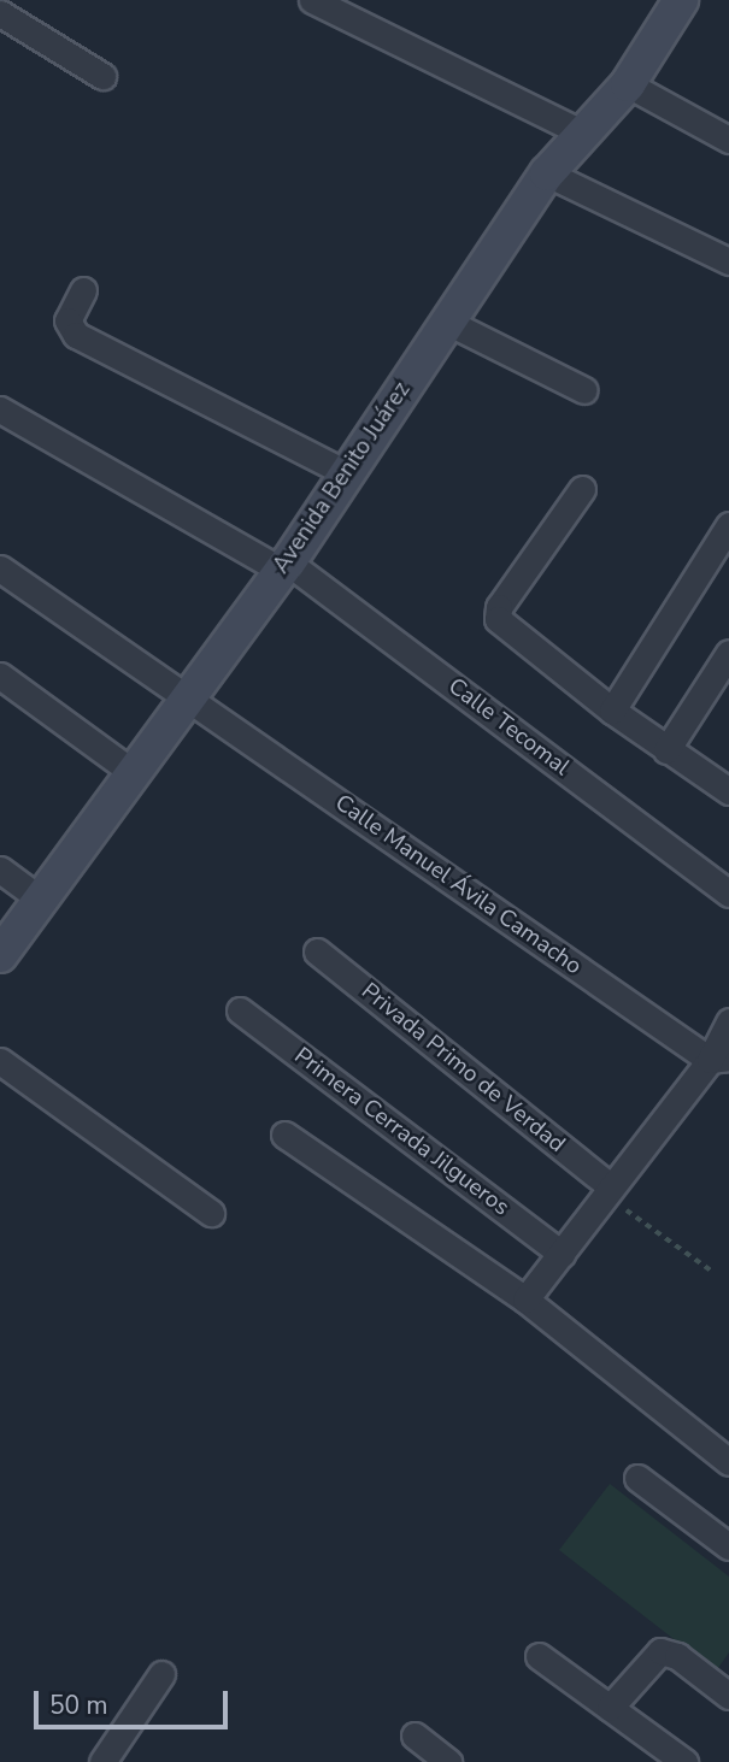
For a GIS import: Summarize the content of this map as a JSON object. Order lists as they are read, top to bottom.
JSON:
{
  "streets": {
    "main road": ["Avenida Benito Juárez"],
    "street": [
      "Calle Tecomal",
      "Calle Manuel Ávila Camacho",
      "Privada Primo de Verdad",
      "Primera Cerrada Jilgueros"
    ]
  },
  "crossings": [
    ["Avenida Benito Juárez", "Calle Tecomal"],
    ["Avenida Benito Juárez", "Calle Manuel Ávila Camacho"]
  ],
  "scale_bar": "50 m"
}
